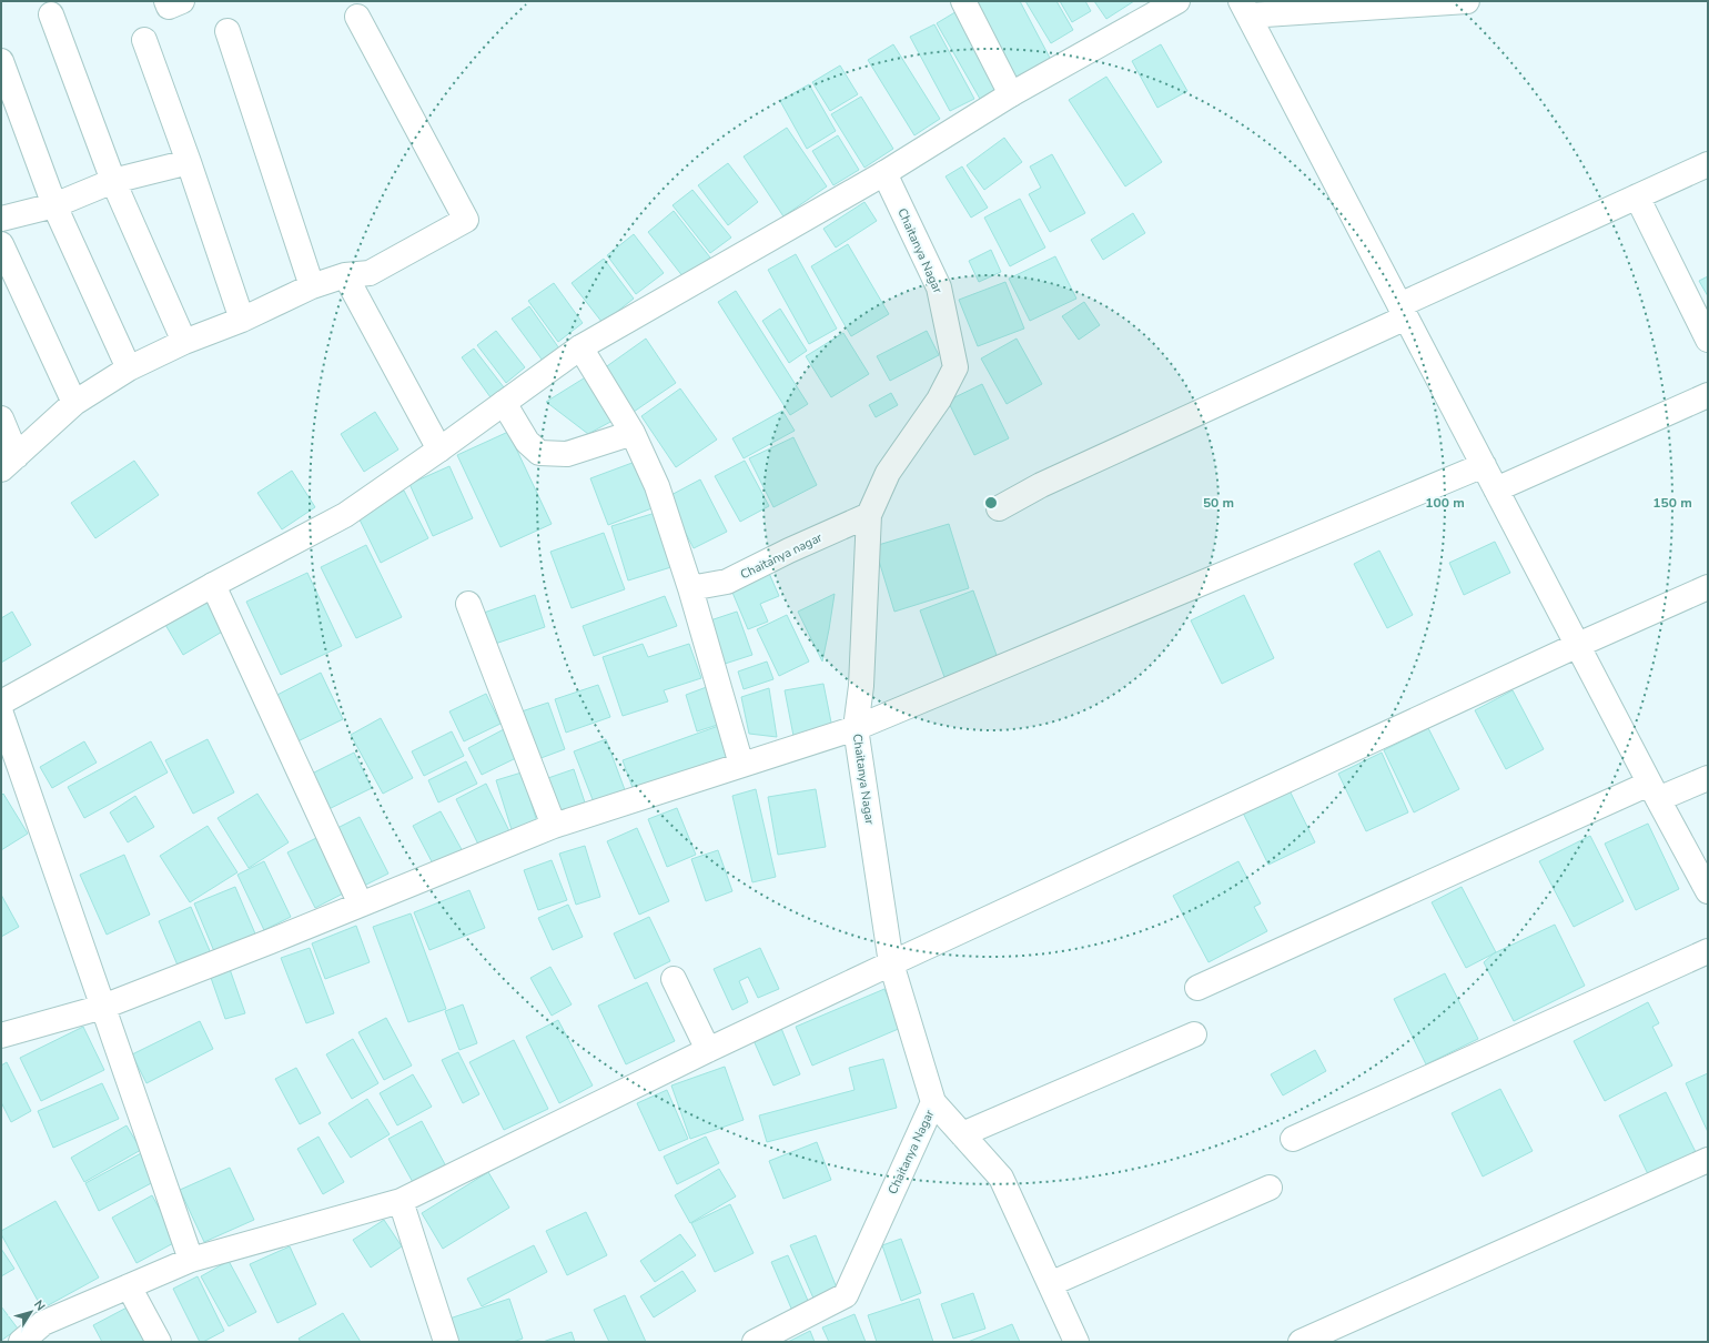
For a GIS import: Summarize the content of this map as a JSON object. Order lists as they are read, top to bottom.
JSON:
{
  "streets": {
    "street": ["Chaitanya Nagar", "Chaitanya nagar"]
  },
  "crossings": [
    ["Chaitanya Nagar", "Chaitanya nagar"]
  ],
  "north": "top right",
  "rings": ["50 m", "100 m", "150 m"]
}
